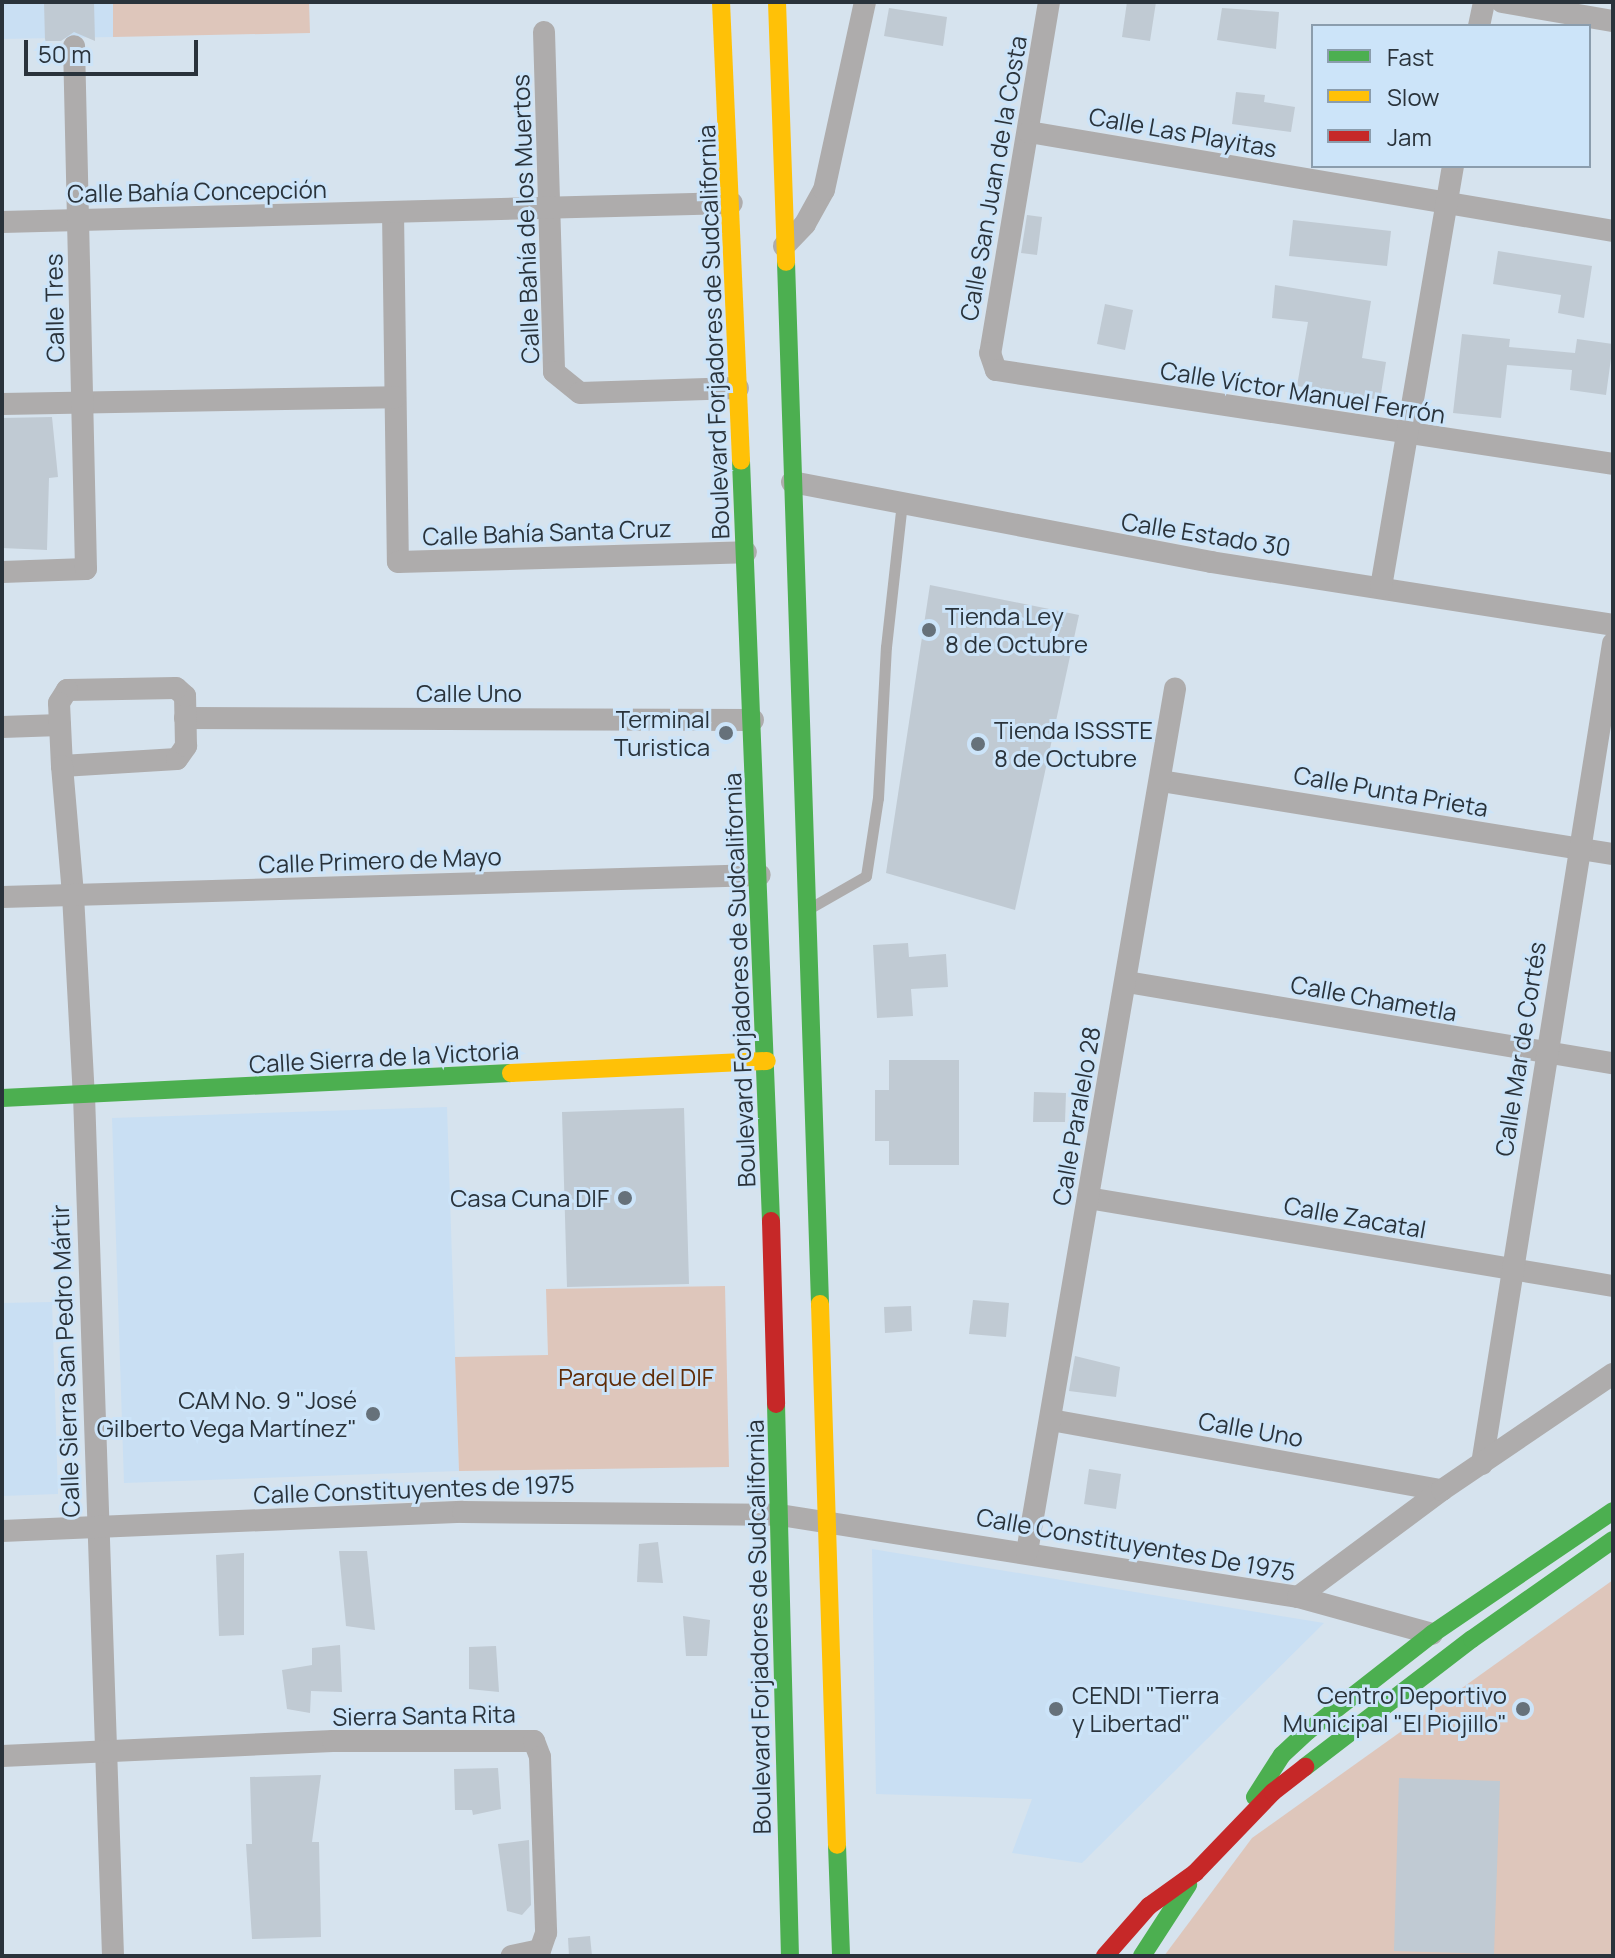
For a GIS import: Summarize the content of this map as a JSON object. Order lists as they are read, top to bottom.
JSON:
{
  "streets": {
    "main road": ["Boulevard Forjadores de Sudcalifornia", "Calle Sierra de la Victoria"],
    "street": [
      "Calle Las Playitas",
      "Calle San Juan de la Costa",
      "Calle Bahía Concepción",
      "Calle Bahía de los Muertos",
      "Calle Tres",
      "Calle Víctor Manuel Ferrón",
      "Calle Bahía Santa Cruz",
      "Calle Estado 30",
      "Calle Uno",
      "Calle Punta Prieta",
      "Calle Primero de Mayo",
      "Calle Chametla",
      "Calle Mar de Cortés",
      "Calle Paralelo 28",
      "Calle Zacatal",
      "Calle Sierra San Pedro Mártir",
      "Calle Constituyentes de 1975",
      "Calle Constituyentes De 1975",
      "Sierra Santa Rita"
    ]
  },
  "crossings": [
    ["Calle Las Playitas", "Calle San Juan de la Costa"],
    ["Calle San Juan de la Costa", "Calle Víctor Manuel Ferrón"],
    ["Calle Bahía Concepción", "Calle Bahía de los Muertos"],
    ["Calle Bahía Concepción", "Calle Tres"],
    ["Calle Bahía Concepción", "Boulevard Forjadores de Sudcalifornia"],
    ["Calle Bahía de los Muertos", "Boulevard Forjadores de Sudcalifornia"],
    ["Boulevard Forjadores de Sudcalifornia", "Calle Bahía Santa Cruz"],
    ["Boulevard Forjadores de Sudcalifornia", "Calle Uno"],
    ["Boulevard Forjadores de Sudcalifornia", "Calle Primero de Mayo"],
    ["Boulevard Forjadores de Sudcalifornia", "Calle Sierra de la Victoria"],
    ["Boulevard Forjadores de Sudcalifornia", "Calle Constituyentes de 1975"],
    ["Calle Uno", "Calle Paralelo 28"],
    ["Calle Uno", "Calle Sierra San Pedro Mártir"],
    ["Calle Punta Prieta", "Calle Mar de Cortés"],
    ["Calle Punta Prieta", "Calle Paralelo 28"],
    ["Calle Primero de Mayo", "Calle Sierra San Pedro Mártir"],
    ["Calle Chametla", "Calle Mar de Cortés"],
    ["Calle Chametla", "Calle Paralelo 28"],
    ["Calle Mar de Cortés", "Calle Zacatal"],
    ["Calle Sierra de la Victoria", "Calle Sierra San Pedro Mártir"],
    ["Calle Paralelo 28", "Calle Zacatal"],
    ["Calle Paralelo 28", "Calle Constituyentes De 1975"],
    ["Calle Sierra San Pedro Mártir", "Calle Constituyentes de 1975"],
    ["Calle Sierra San Pedro Mártir", "Sierra Santa Rita"],
    ["Calle Constituyentes de 1975", "Calle Constituyentes De 1975"]
  ],
  "parks": ["Parque del DIF"],
  "places": [
    "Tienda Ley 8 de Octubre",
    "Terminal Turistica",
    "Tienda ISSSTE 8 de Octubre",
    "Casa Cuna DIF",
    "CAM No. 9 \"José Gilberto Vega Martínez\"",
    "CENDI \"Tierra y Libertad\"",
    "Centro Deportivo Municipal \"El Piojillo\""
  ],
  "legend": ["Fast", "Slow", "Jam"],
  "scale_bar": "50 m"
}
